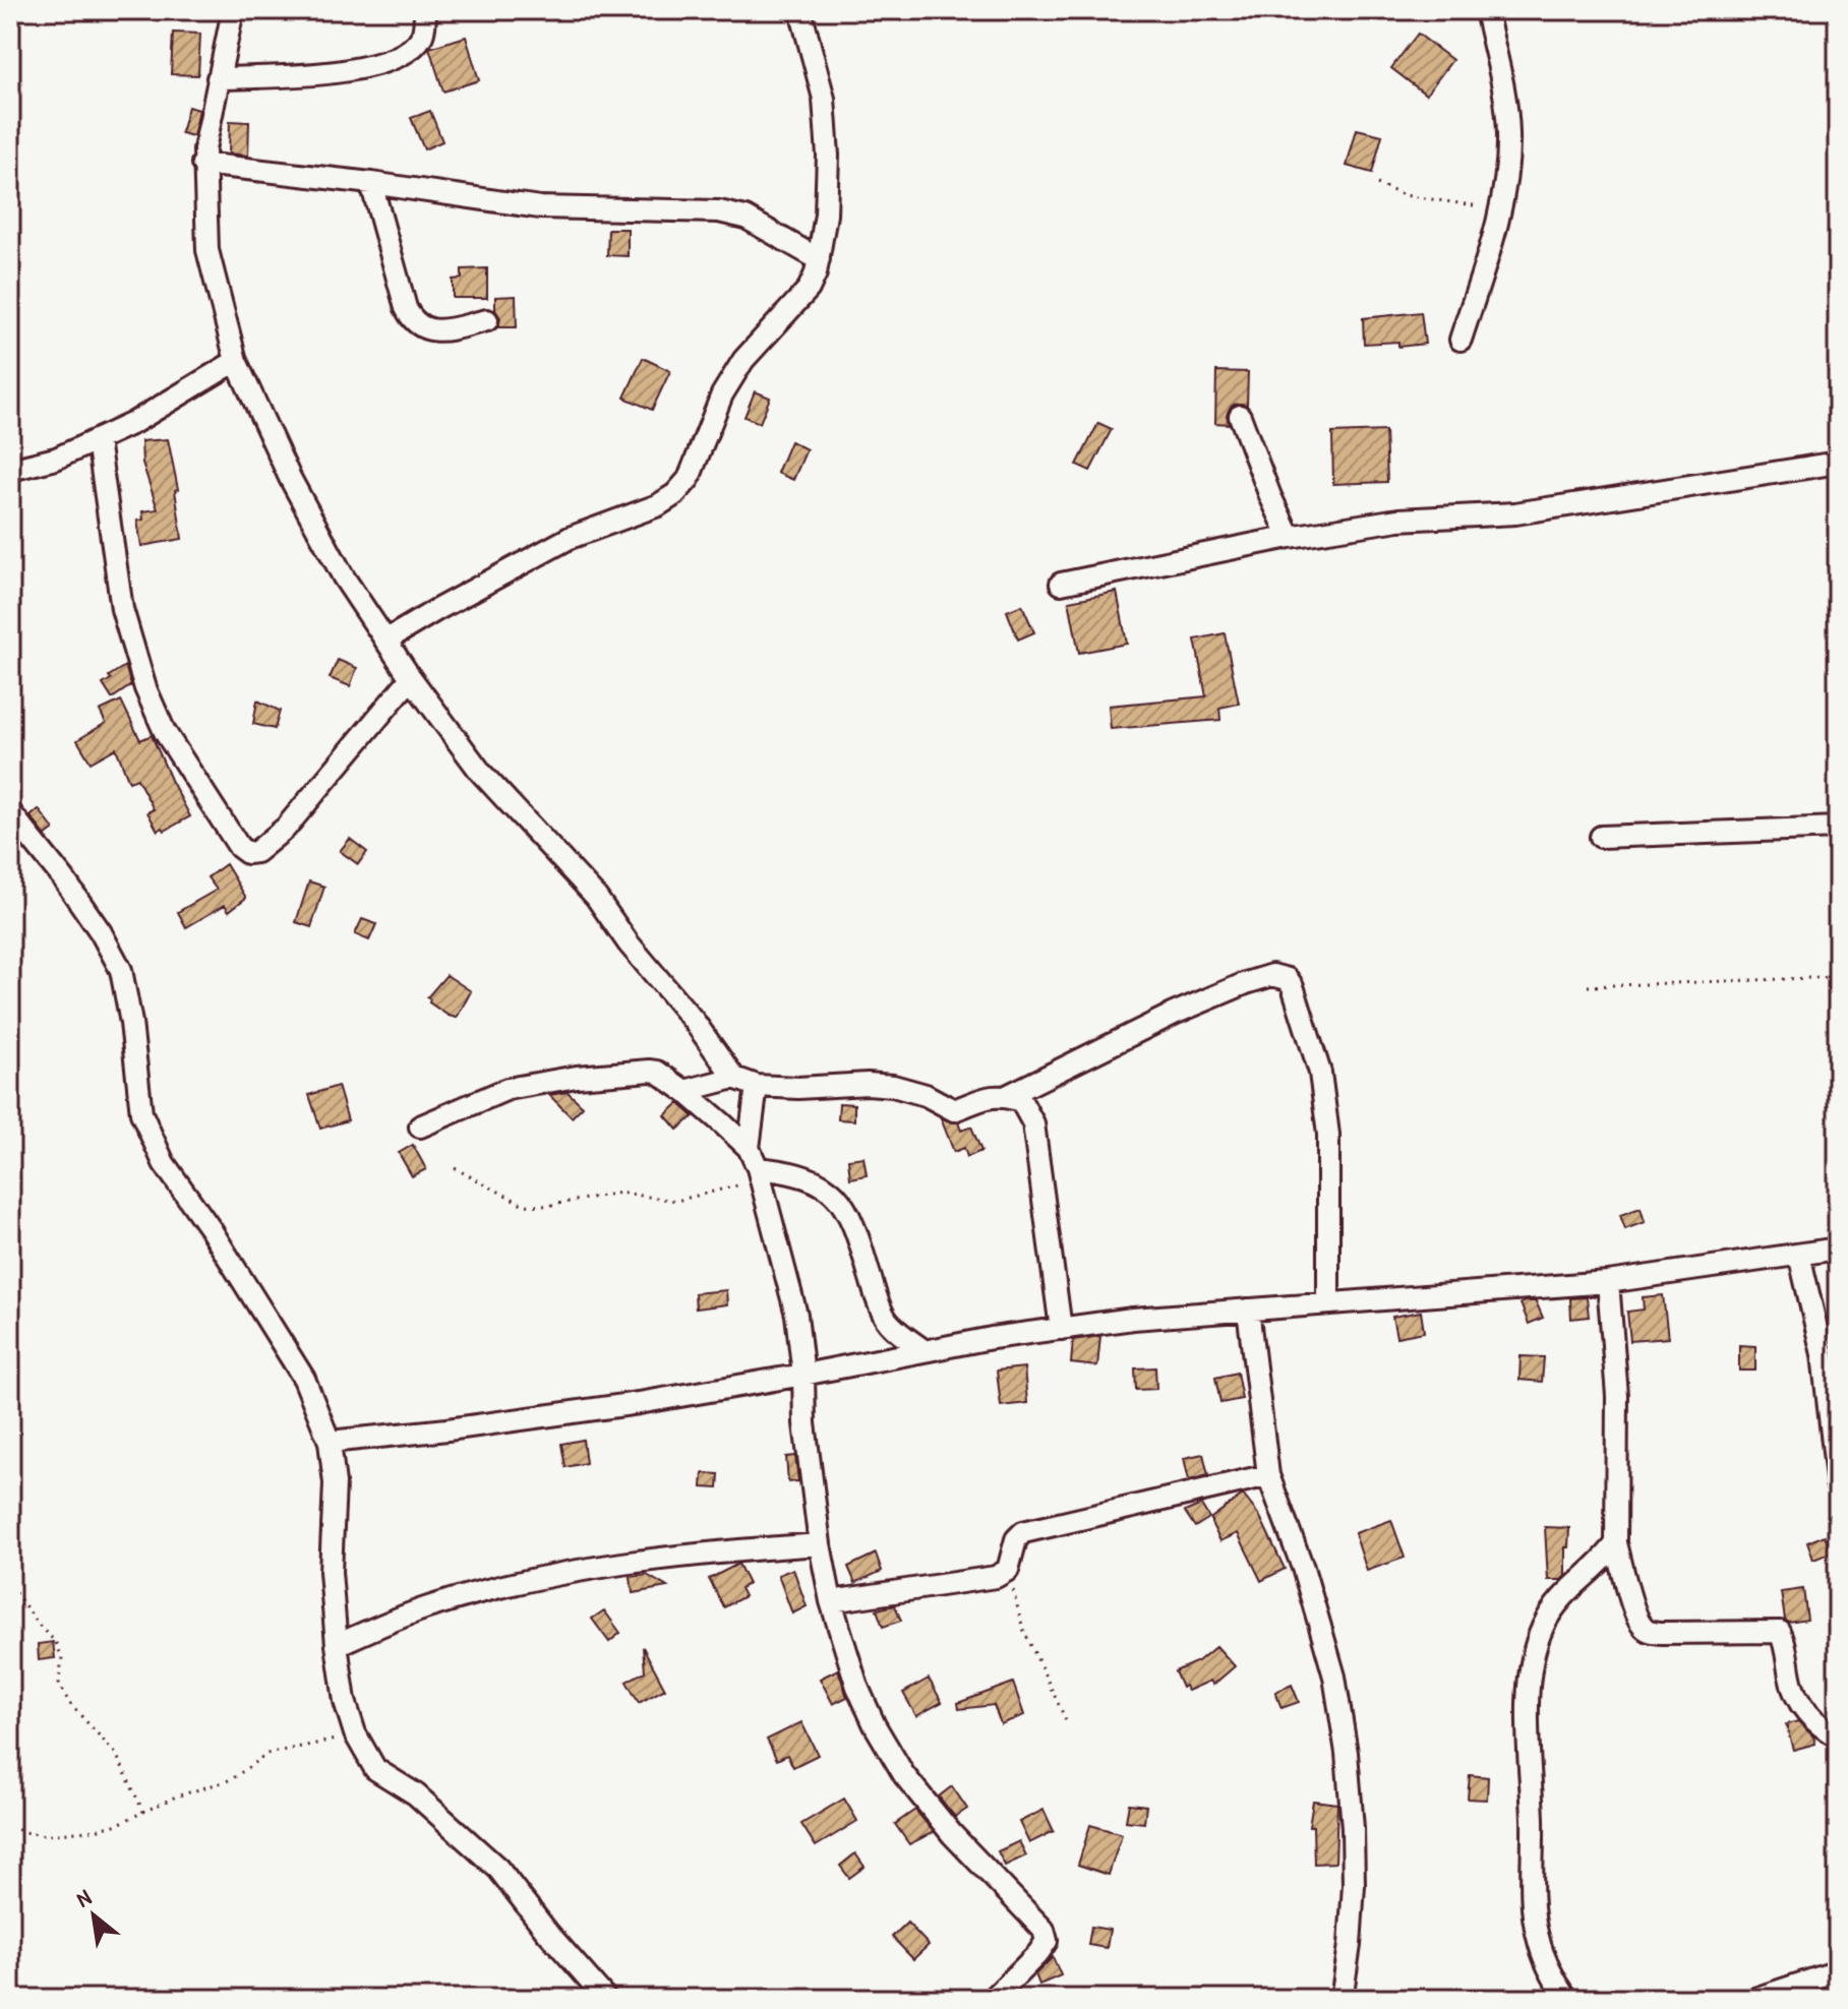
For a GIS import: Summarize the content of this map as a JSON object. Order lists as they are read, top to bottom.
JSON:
{
  "north": "top left"
}
